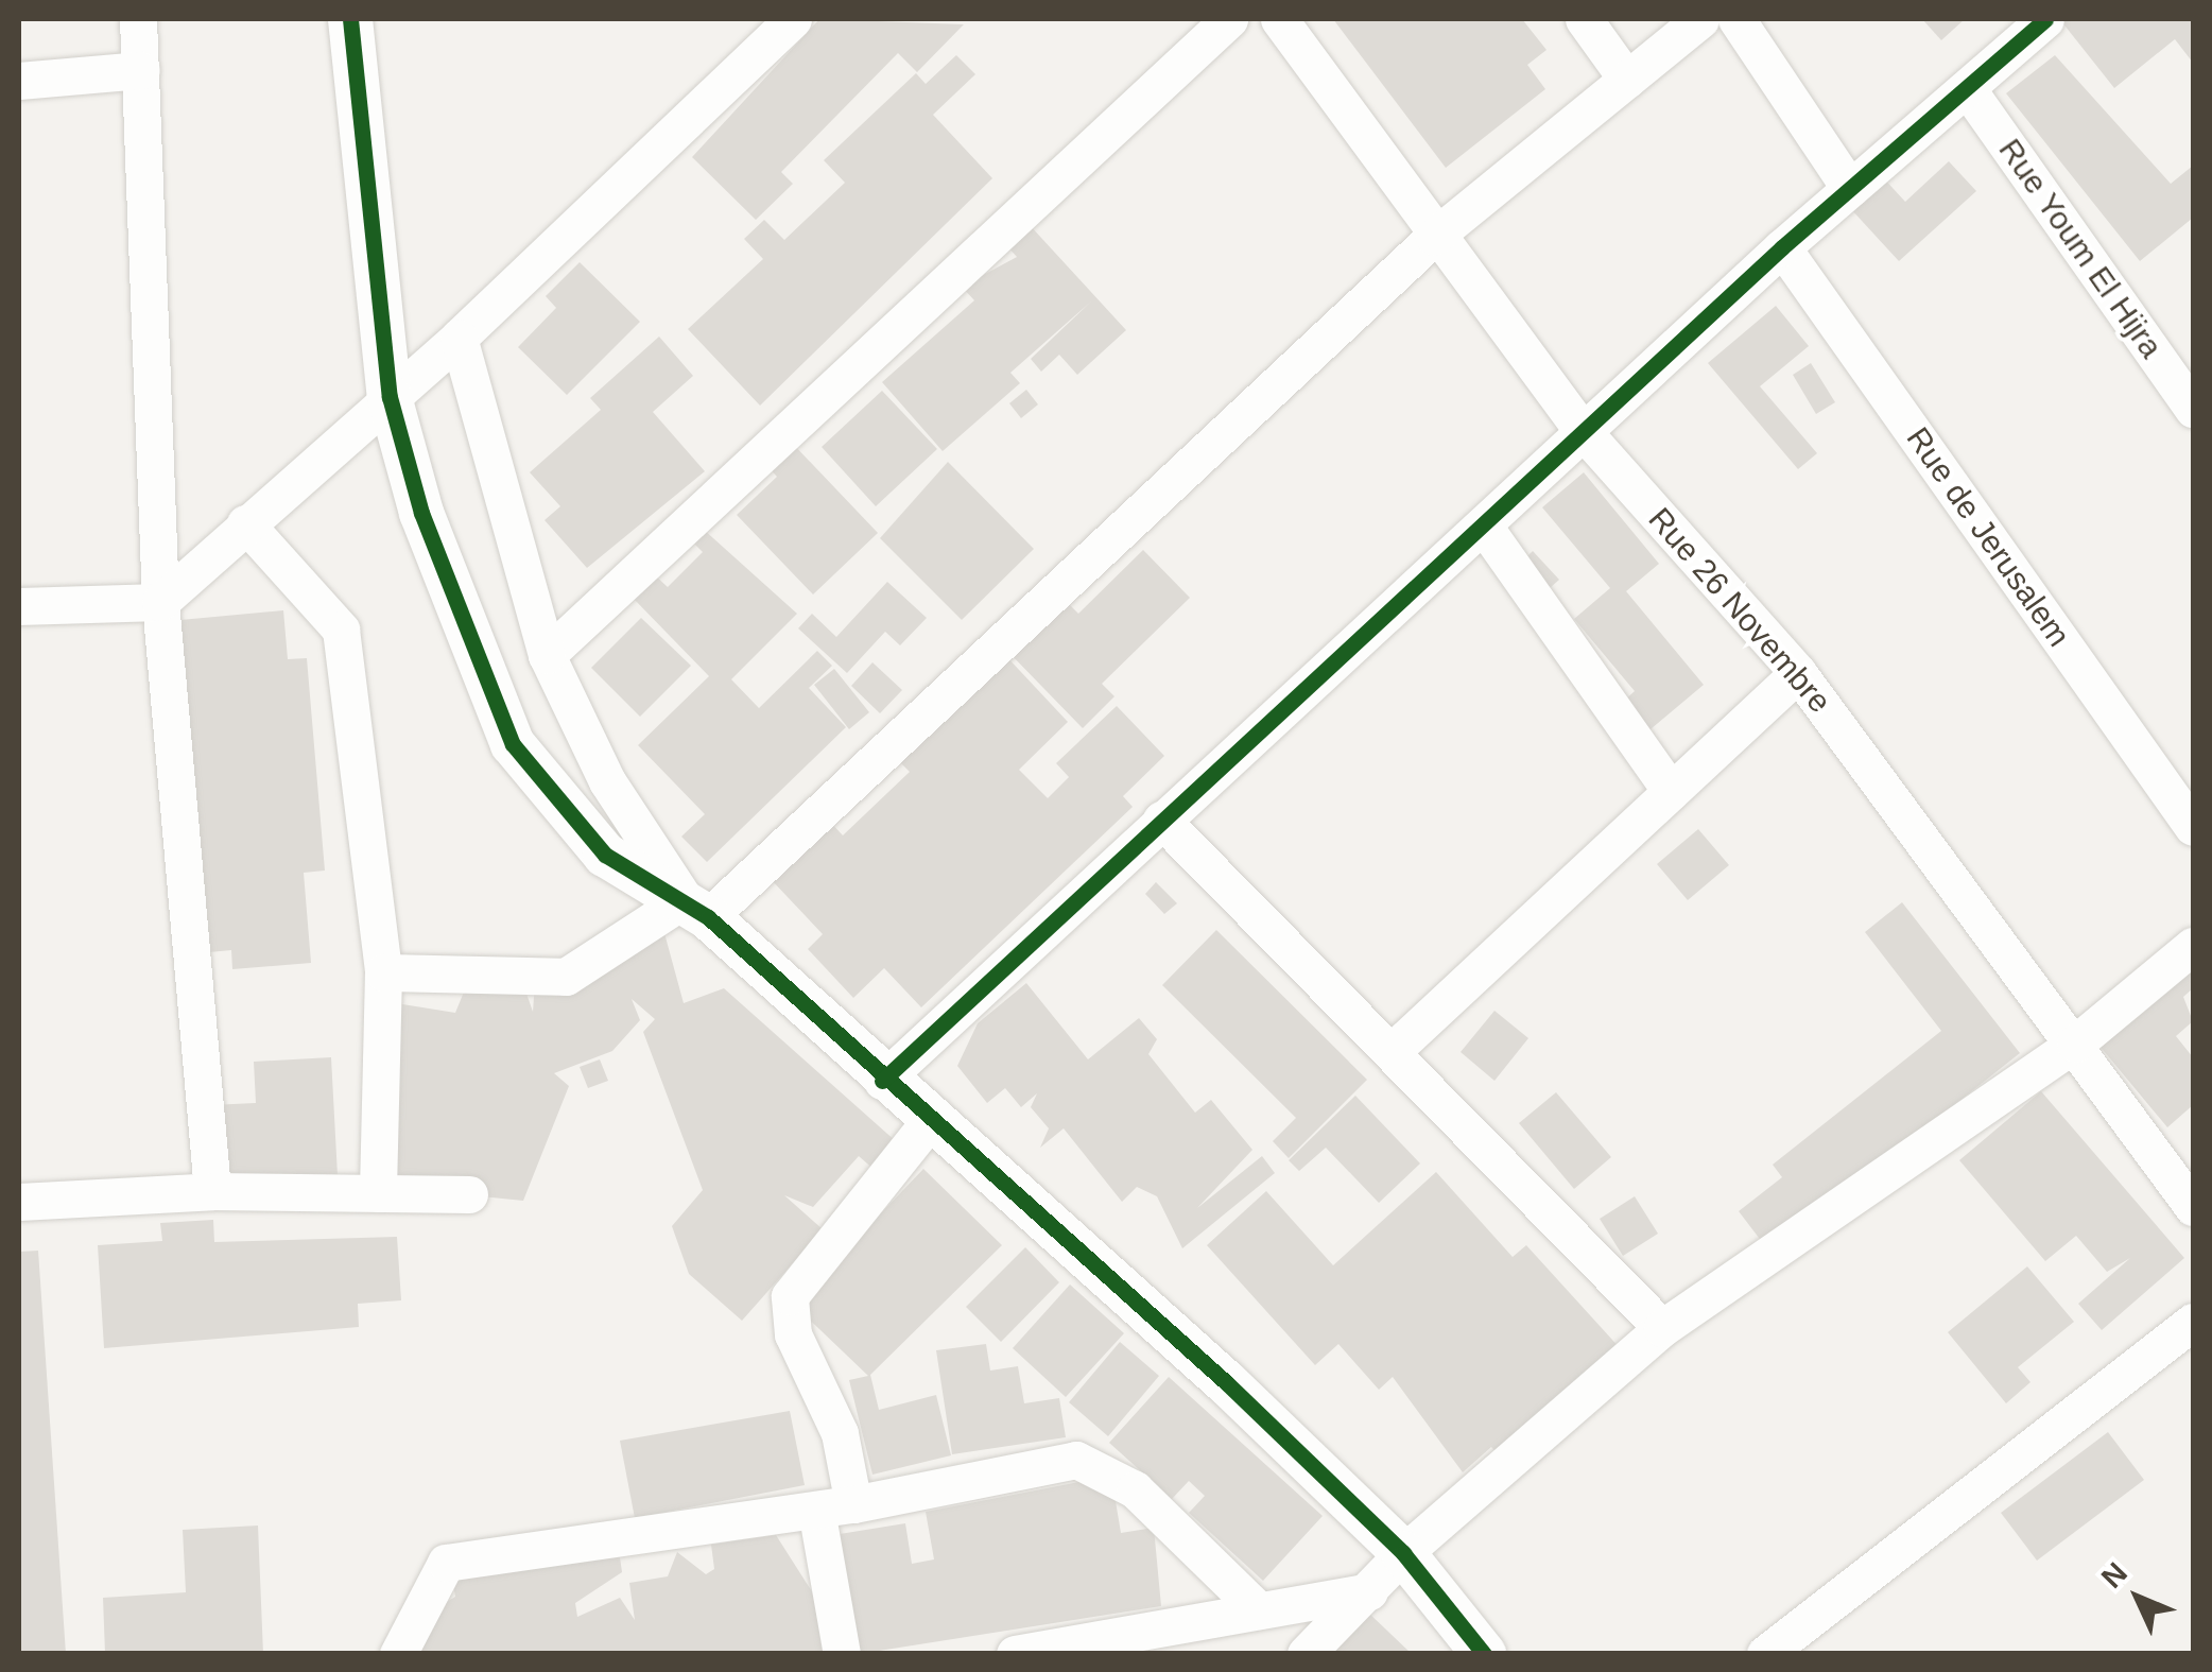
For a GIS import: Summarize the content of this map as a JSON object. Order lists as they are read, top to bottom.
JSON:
{
  "streets": {
    "street": ["Rue Youm El Hijra", "Rue de Jerusalem", "Rue 26 Novembre"]
  },
  "north": "top left"
}
